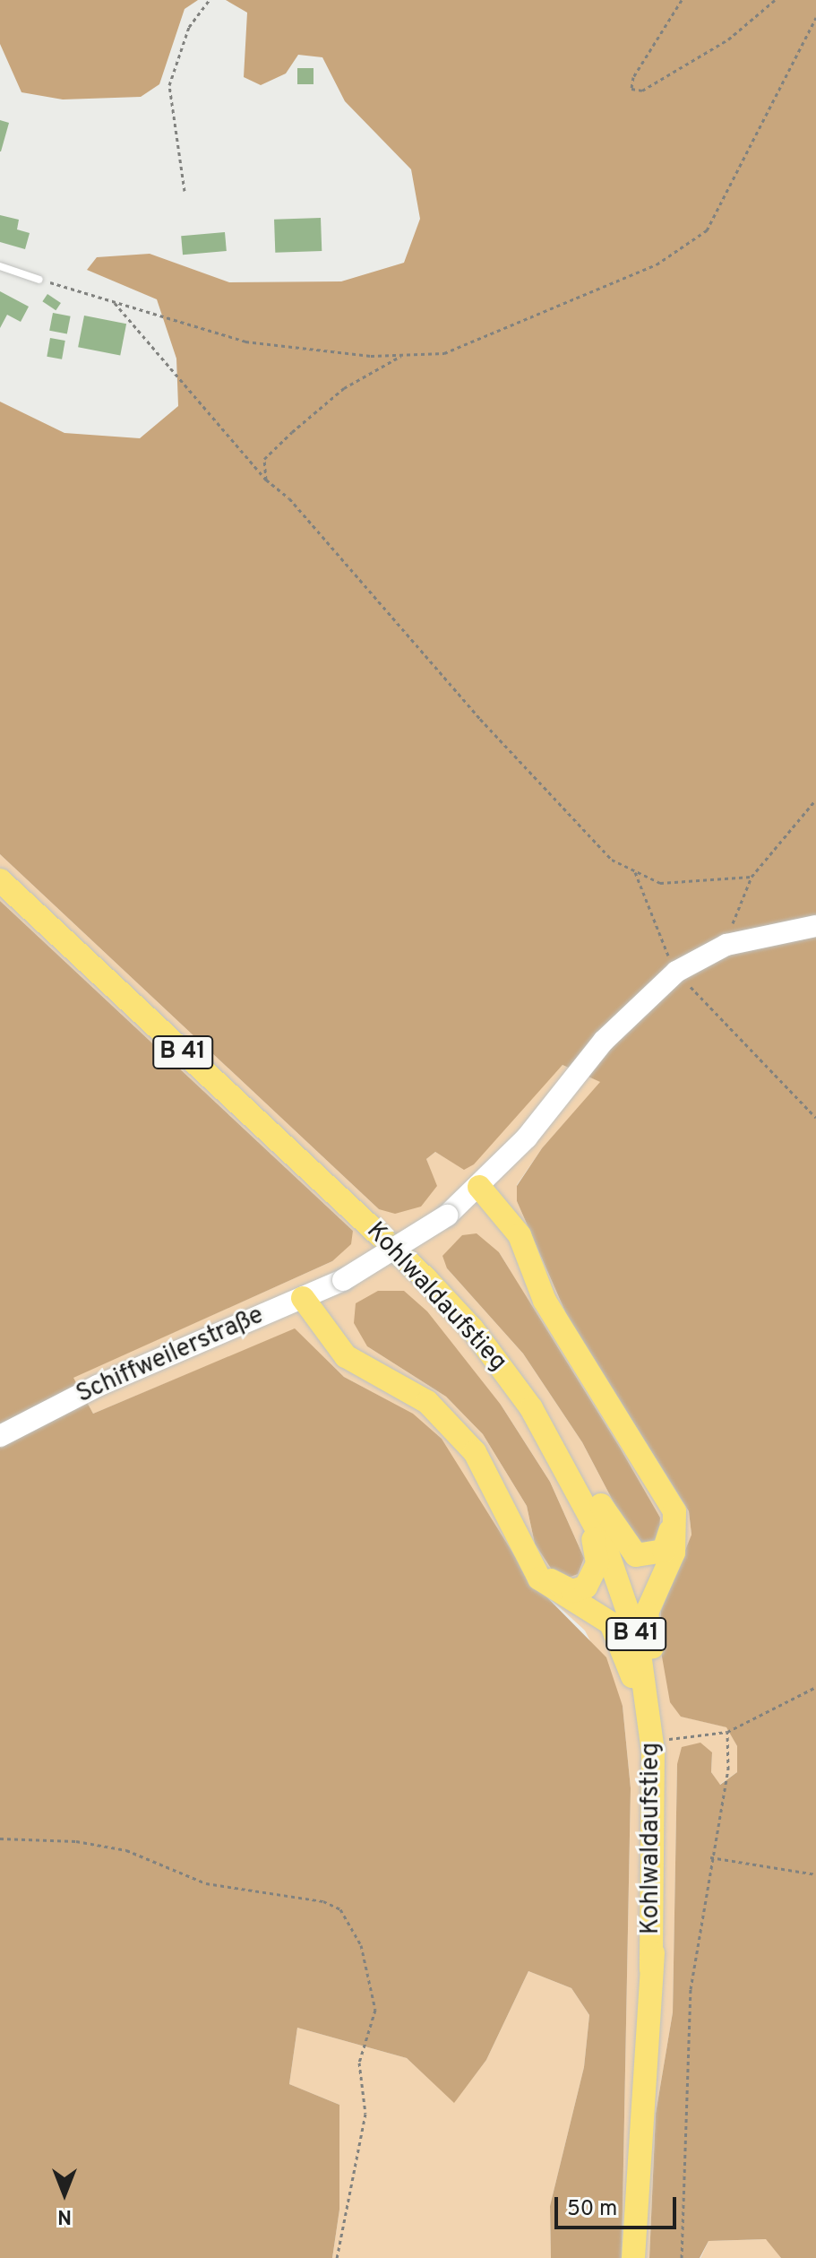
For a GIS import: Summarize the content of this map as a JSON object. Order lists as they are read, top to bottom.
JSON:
{
  "streets": {
    "main road": ["B 41", "Kohlwaldaufstieg"],
    "street": ["Schiffweilerstraße"]
  },
  "crossings": [
    ["B 41", "Kohlwaldaufstieg"]
  ],
  "scale_bar": "50 m",
  "north": "bottom"
}
